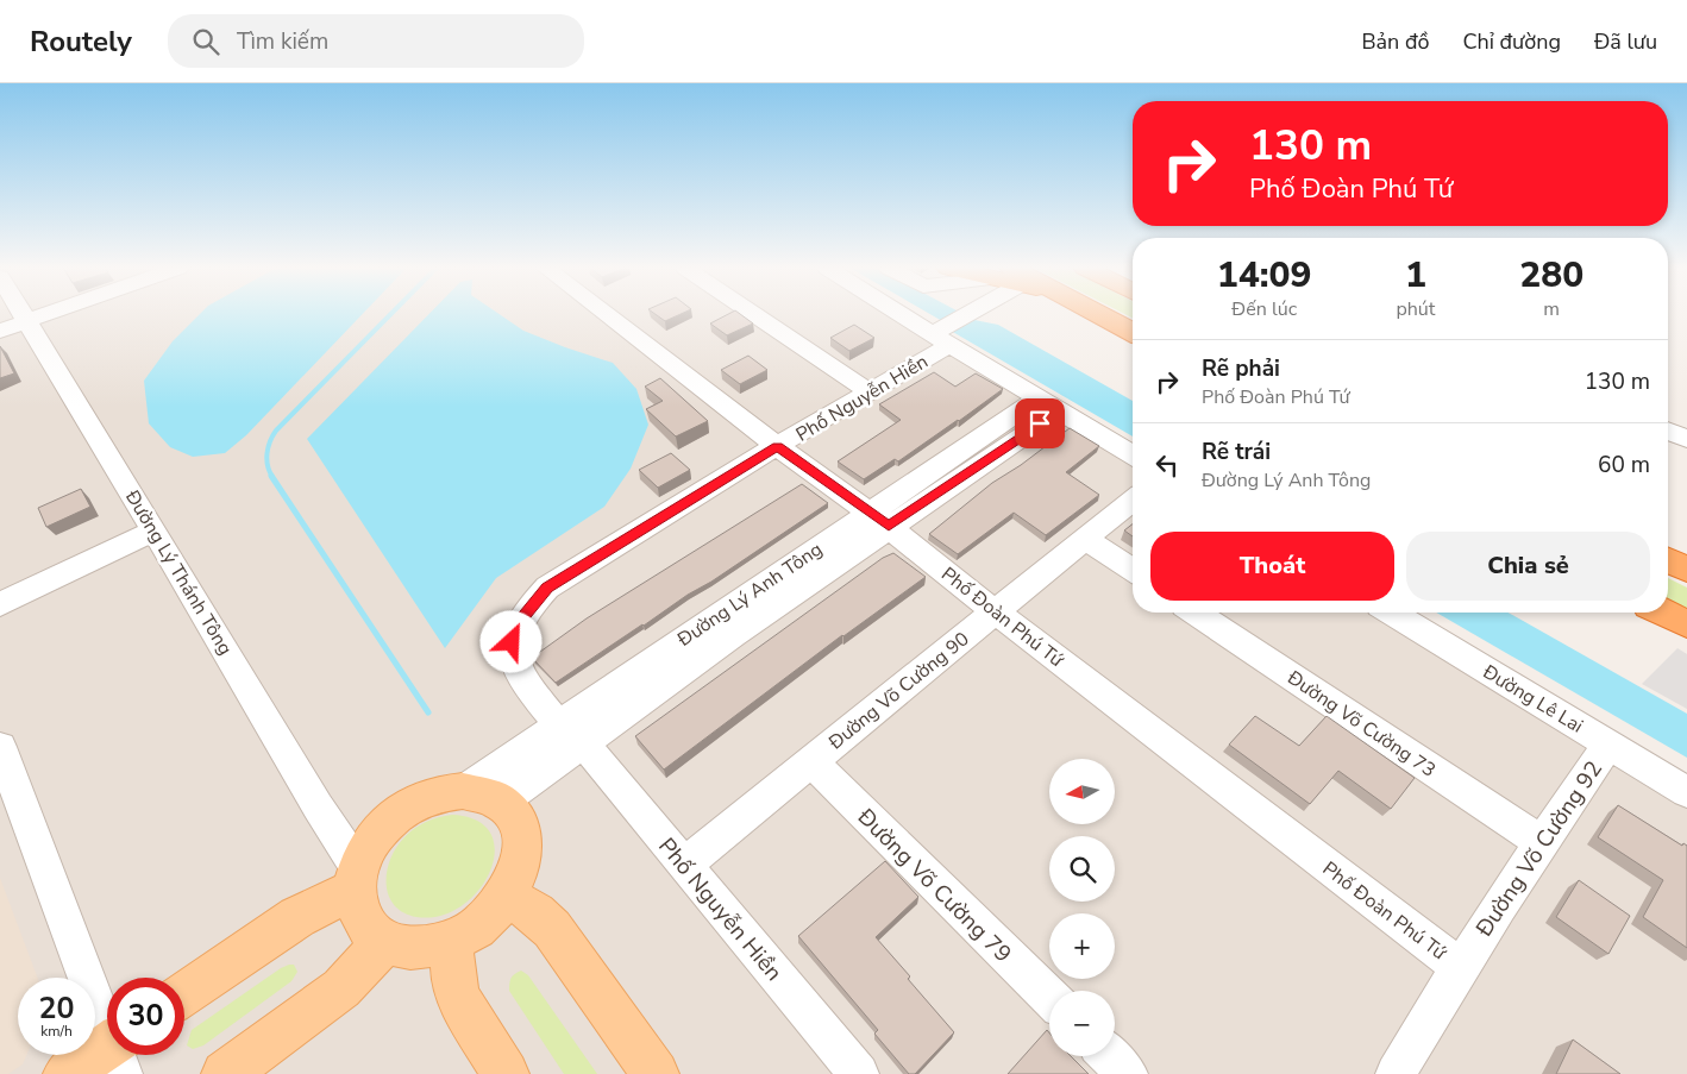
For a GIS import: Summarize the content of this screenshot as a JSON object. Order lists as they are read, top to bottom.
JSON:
{
  "streets": {
    "street": [
      "Phố Nguyễn Hiền",
      "Đường Lý Thánh Tông",
      "Đường Lý Anh Tông",
      "Phố Đoàn Phú Tứ",
      "Đường Võ Cường 90",
      "Đường Lê Lai",
      "Đường Võ Cường 73",
      "Đường Võ Cường 92",
      "Đường Võ Cường 79"
    ]
  },
  "crossings": [
    ["Phố Nguyễn Hiền", "Đường Lý Anh Tông"],
    ["Phố Nguyễn Hiền", "Phố Đoàn Phú Tứ"],
    ["Phố Nguyễn Hiền", "Đường Võ Cường 90"],
    ["Đường Lý Thánh Tông", "Đường Lý Anh Tông"],
    ["Đường Lý Anh Tông", "Phố Đoàn Phú Tứ"],
    ["Phố Đoàn Phú Tứ", "Đường Võ Cường 90"],
    ["Phố Đoàn Phú Tứ", "Đường Võ Cường 92"],
    ["Đường Võ Cường 90", "Đường Võ Cường 79"],
    ["Đường Lê Lai", "Đường Võ Cường 92"],
    ["Đường Võ Cường 73", "Đường Võ Cường 92"]
  ],
  "north": "left",
  "page": {
    "header": "Routely",
    "search": "Tìm kiếm",
    "nav": ["Bản đồ", "Chỉ đường", "Đã lưu"],
    "turn": ["130 m", "Phố Đoàn Phú Tứ"],
    "eta": [
      "14:09",
      "Đến lúc",
      "1",
      "phút",
      "280",
      "m"
    ],
    "list": [
      {
        "name": "Rẽ phải",
        "note": "Phố Đoàn Phú Tứ",
        "value": "130 m"
      },
      {
        "name": "Rẽ trái",
        "note": "Đường Lý Anh Tông",
        "value": "60 m"
      }
    ],
    "buttons": ["Thoát", "Chia sẻ"],
    "map_buttons": ["+", "−"],
    "speed": "20 km/h",
    "limit": "30"
  }
}
